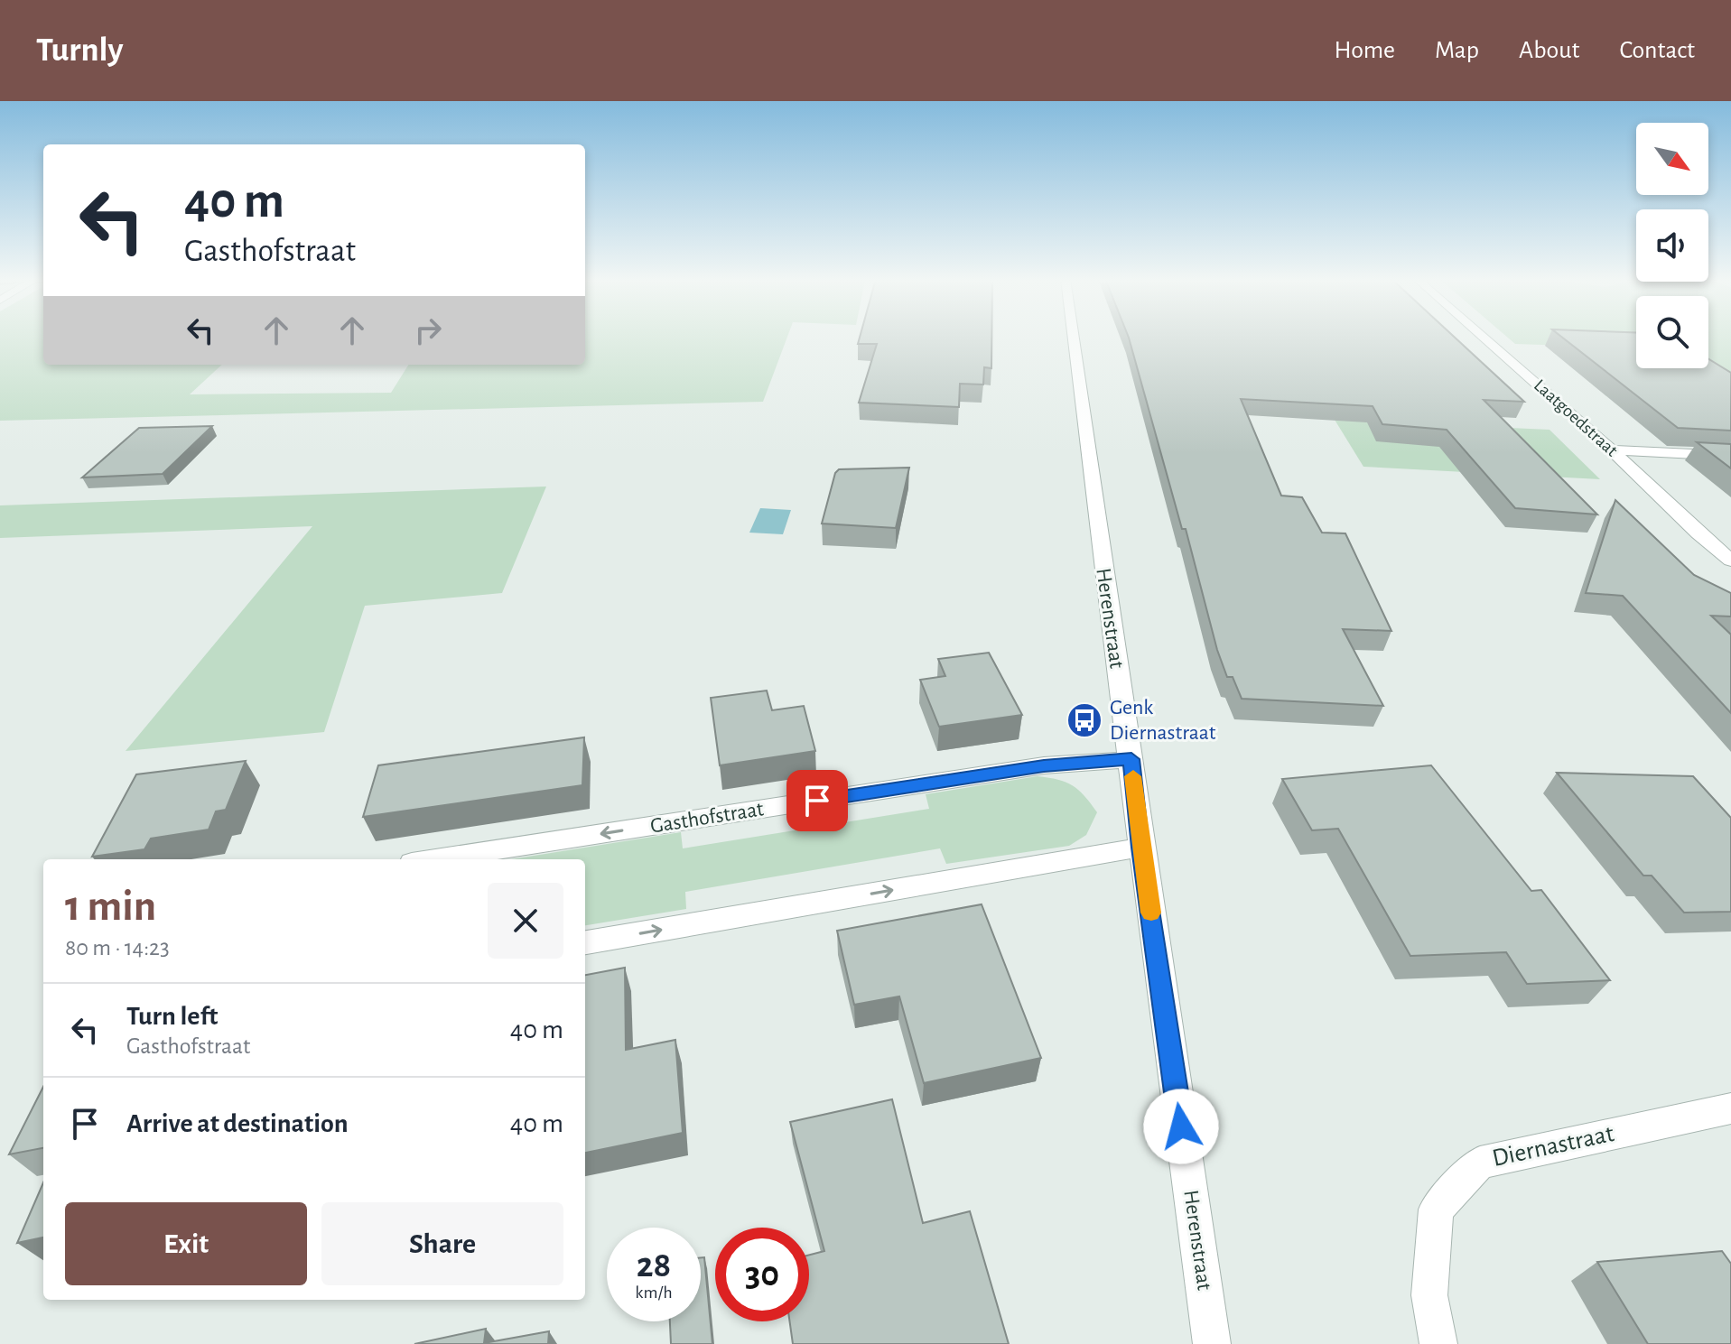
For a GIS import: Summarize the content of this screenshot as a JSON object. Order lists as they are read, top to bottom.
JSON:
{
  "streets": {
    "street": [
      "Laatgoedstraat",
      "Herenstraat",
      "Gasthofstraat",
      "Diernastraat"
    ]
  },
  "crossings": [
    ["Herenstraat", "Gasthofstraat"]
  ],
  "places": {
    "bus stop": ["Genk Diernastraat"]
  },
  "north": "bottom right",
  "page": {
    "header": "Turnly",
    "nav": [
      "Home",
      "Map",
      "About",
      "Contact"
    ],
    "turn": ["40 m", "Gasthofstraat"],
    "heading": ["1 min", "80 m · 14:23"],
    "list": [
      {
        "name": "Turn left",
        "note": "Gasthofstraat",
        "value": "40 m"
      },
      {
        "name": "Arrive at destination",
        "value": "40 m"
      }
    ],
    "buttons": ["Exit", "Share"],
    "speed": "28 km/h",
    "limit": "30"
  }
}
